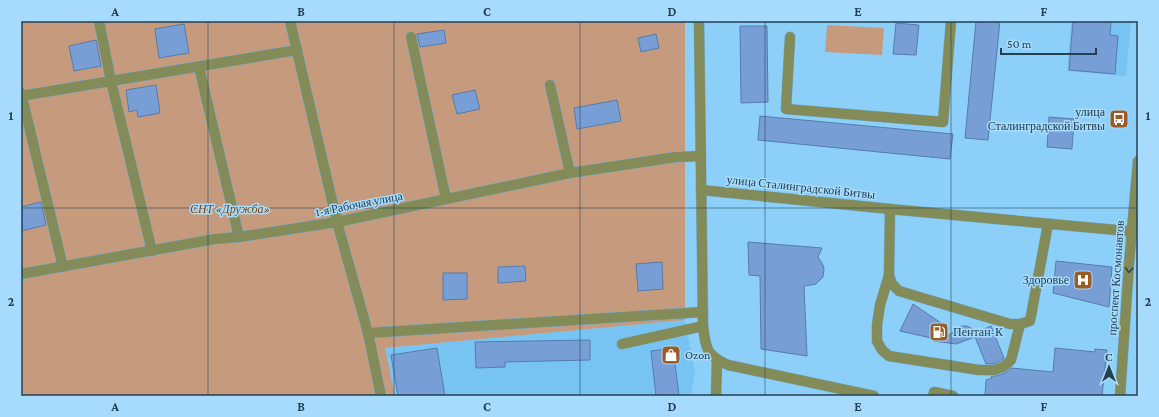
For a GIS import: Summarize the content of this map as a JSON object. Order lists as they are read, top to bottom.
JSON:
{
  "streets": {
    "street": ["улица Сталинградской Битвы", "1-я Рабочая улица", "проспект Космонавтов"]
  },
  "crossings": [
    ["улица Сталинградской Битвы", "проспект Космонавтов"]
  ],
  "one_way": ["проспект Космонавтов"],
  "parks": ["СНТ «Дружба»"],
  "places": {
    "bus stop": ["улица Сталинградской Битвы"],
    "hospital": ["Здоровье"],
    "fuel station": ["Пентан-К"],
    "shop": ["Ozon"]
  },
  "scale_bar": "50 m",
  "north": "top",
  "grid": {
    "columns": [
      "A",
      "B",
      "C",
      "D",
      "E",
      "F"
    ],
    "rows": ["1", "2"]
  }
}
